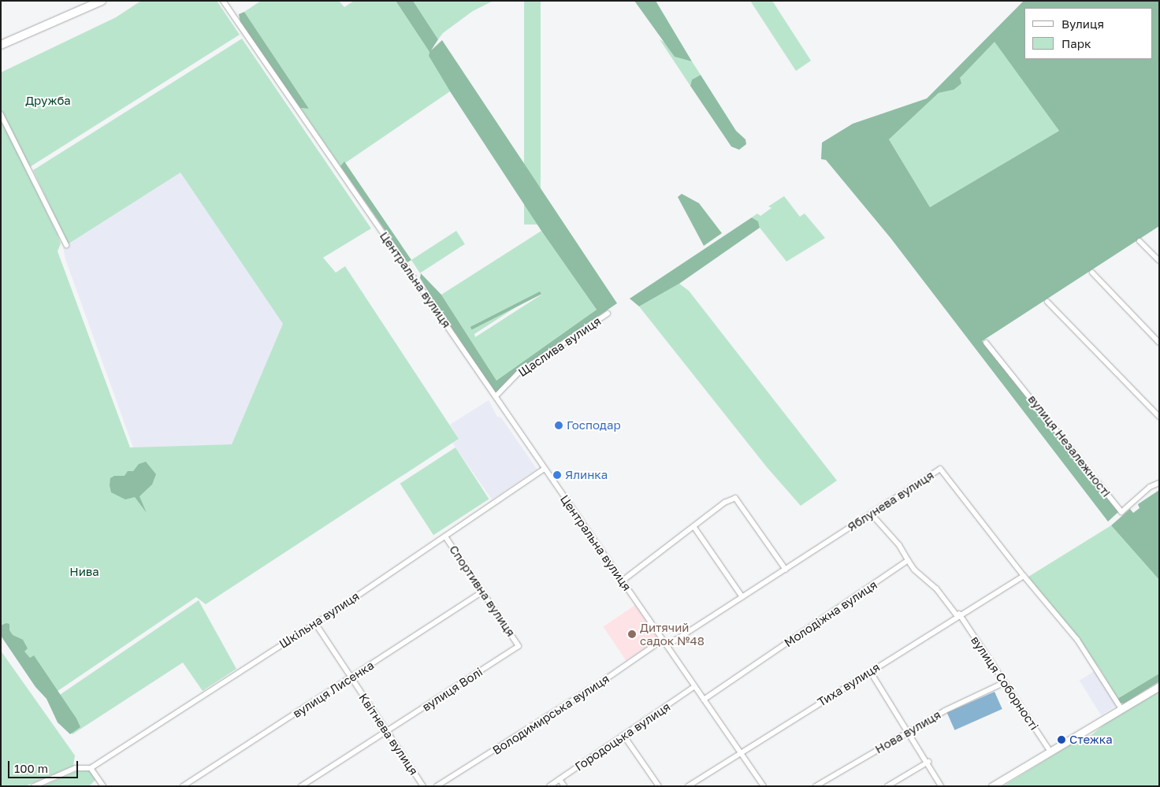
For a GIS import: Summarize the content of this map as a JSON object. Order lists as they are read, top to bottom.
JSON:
{
  "streets": {
    "street": [
      "Центральна вулиця",
      "Щаслива вулиця",
      "вулиця Незалежності",
      "Яблунева вулиця",
      "Спортивна вулиця",
      "Молодіжна вулиця",
      "Шкільна вулиця",
      "вулиця Соборності",
      "Тиха вулиця",
      "вулиця Лисенка",
      "вулиця Волі",
      "Володимирська вулиця",
      "Нова вулиця",
      "Квітнева вулиця",
      "Городоцька вулиця"
    ]
  },
  "crossings": [
    ["Центральна вулиця", "Щаслива вулиця"],
    ["Центральна вулиця", "Яблунева вулиця"],
    ["Центральна вулиця", "Молодіжна вулиця"],
    ["Центральна вулиця", "Шкільна вулиця"],
    ["Центральна вулиця", "Тиха вулиця"],
    ["Центральна вулиця", "Володимирська вулиця"],
    ["Центральна вулиця", "Городоцька вулиця"],
    ["Яблунева вулиця", "Тиха вулиця"],
    ["Спортивна вулиця", "Шкільна вулиця"],
    ["Спортивна вулиця", "вулиця Лисенка"],
    ["Спортивна вулиця", "вулиця Волі"],
    ["Шкільна вулиця", "Квітнева вулиця"],
    ["вулиця Соборності", "Тиха вулиця"],
    ["вулиця Соборності", "Нова вулиця"],
    ["вулиця Лисенка", "Квітнева вулиця"],
    ["вулиця Волі", "Квітнева вулиця"]
  ],
  "parks": ["Дружба", "Нива"],
  "places": [
    "Господар",
    "Ялинка",
    "Дитячий садок №48",
    "Стежка"
  ],
  "legend": ["Вулиця", "Парк"],
  "scale_bar": "100 m"
}
